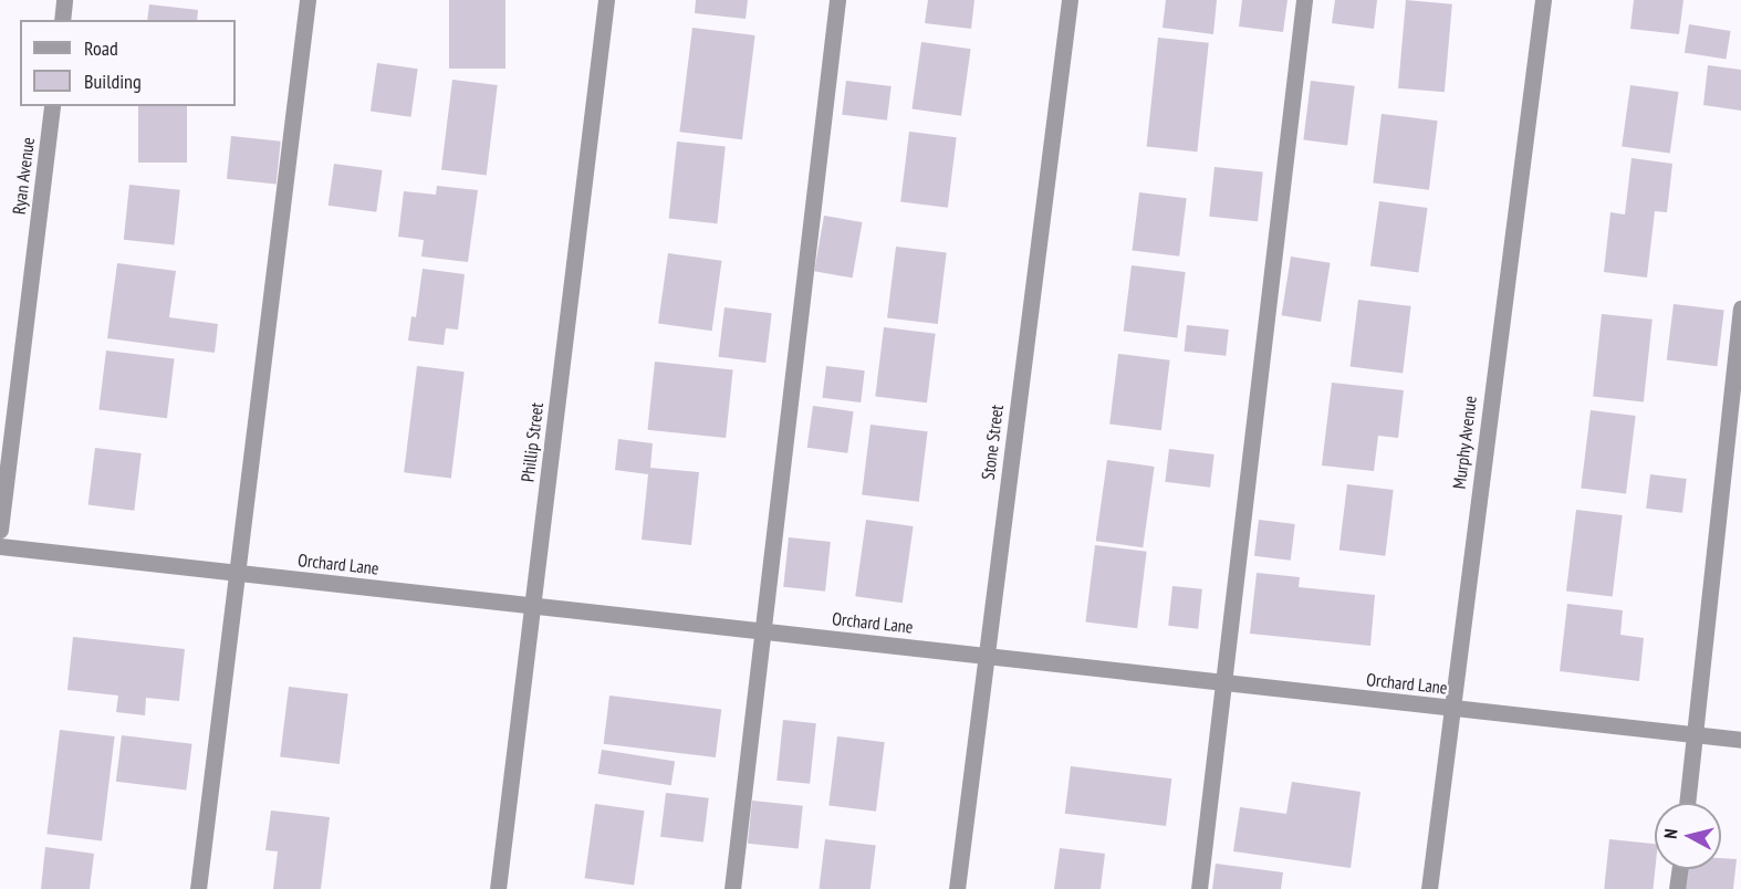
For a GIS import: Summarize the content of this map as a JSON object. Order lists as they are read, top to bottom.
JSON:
{
  "streets": {
    "street": [
      "Ryan Avenue",
      "Phillip Street",
      "Stone Street",
      "Murphy Avenue",
      "Orchard Lane"
    ]
  },
  "crossings": [
    ["Phillip Street", "Orchard Lane"],
    ["Stone Street", "Orchard Lane"],
    ["Murphy Avenue", "Orchard Lane"]
  ],
  "legend": ["Road", "Building"],
  "north": "left"
}
